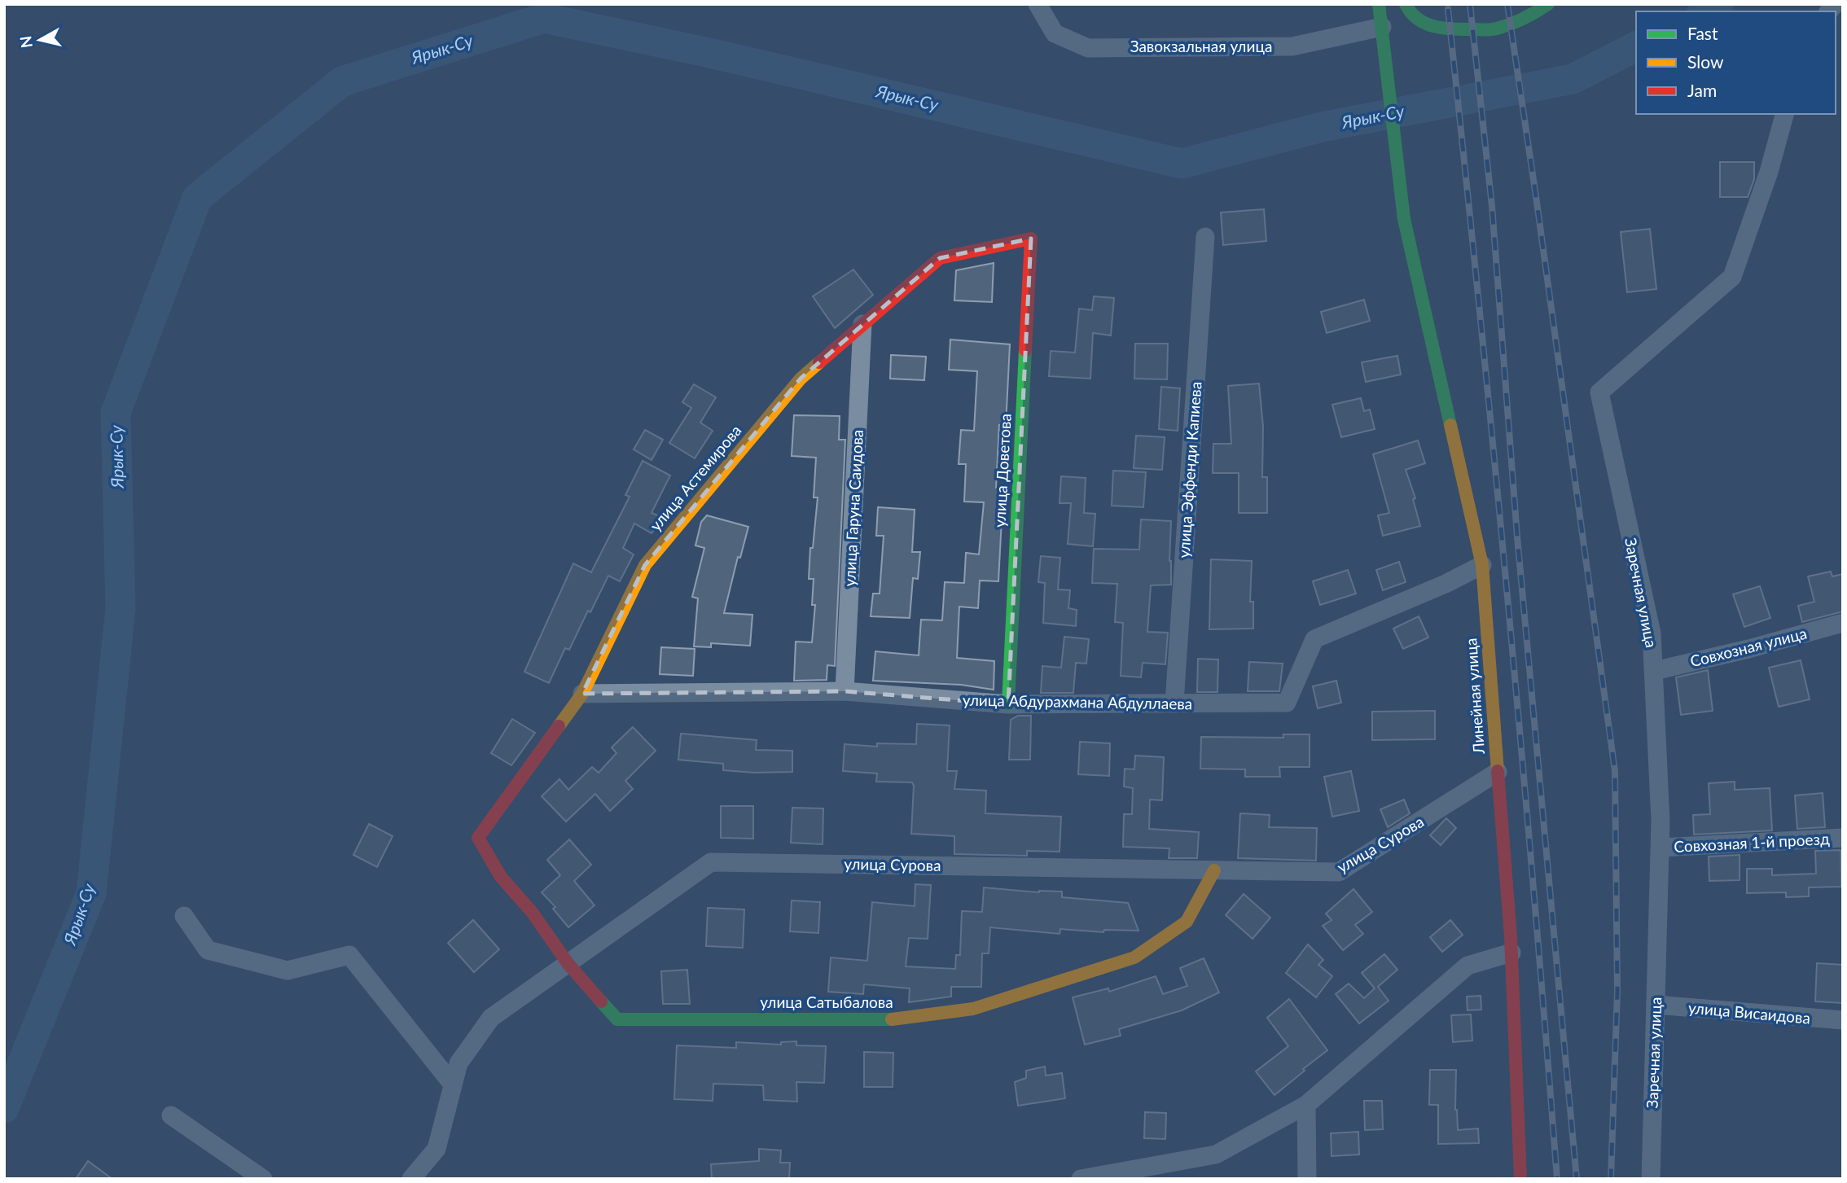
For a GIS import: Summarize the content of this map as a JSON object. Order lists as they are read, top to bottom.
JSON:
{
  "streets": {
    "street": [
      "Завокзальная улица",
      "улица Эффенди Капиева",
      "улица Доветова",
      "улица Астемирова",
      "улица Гаруна Саидова",
      "Заречная улица",
      "Совхозная улица",
      "Линейная улица",
      "улица Абдурахмана Абдуллаева",
      "Совхозная 1-й проезд",
      "улица Сурова",
      "улица Сатыбалова",
      "улица Висаидова"
    ]
  },
  "crossings": [
    ["Завокзальная улица", "Линейная улица"],
    ["улица Эффенди Капиева", "улица Абдурахмана Абдуллаева"],
    ["улица Доветова", "улица Астемирова"],
    ["улица Доветова", "улица Абдурахмана Абдуллаева"],
    ["улица Астемирова", "улица Гаруна Саидова"],
    ["улица Астемирова", "улица Абдурахмана Абдуллаева"],
    ["улица Астемирова", "улица Сатыбалова"],
    ["улица Гаруна Саидова", "улица Абдурахмана Абдуллаева"],
    ["Заречная улица", "Совхозная улица"],
    ["Заречная улица", "Совхозная 1-й проезд"],
    ["Заречная улица", "улица Висаидова"],
    ["Линейная улица", "улица Абдурахмана Абдуллаева"],
    ["Линейная улица", "улица Сурова"],
    ["улица Сурова", "улица Сатыбалова"]
  ],
  "water": ["Ярык-Су"],
  "legend": ["Fast", "Slow", "Jam"],
  "north": "left"
}
